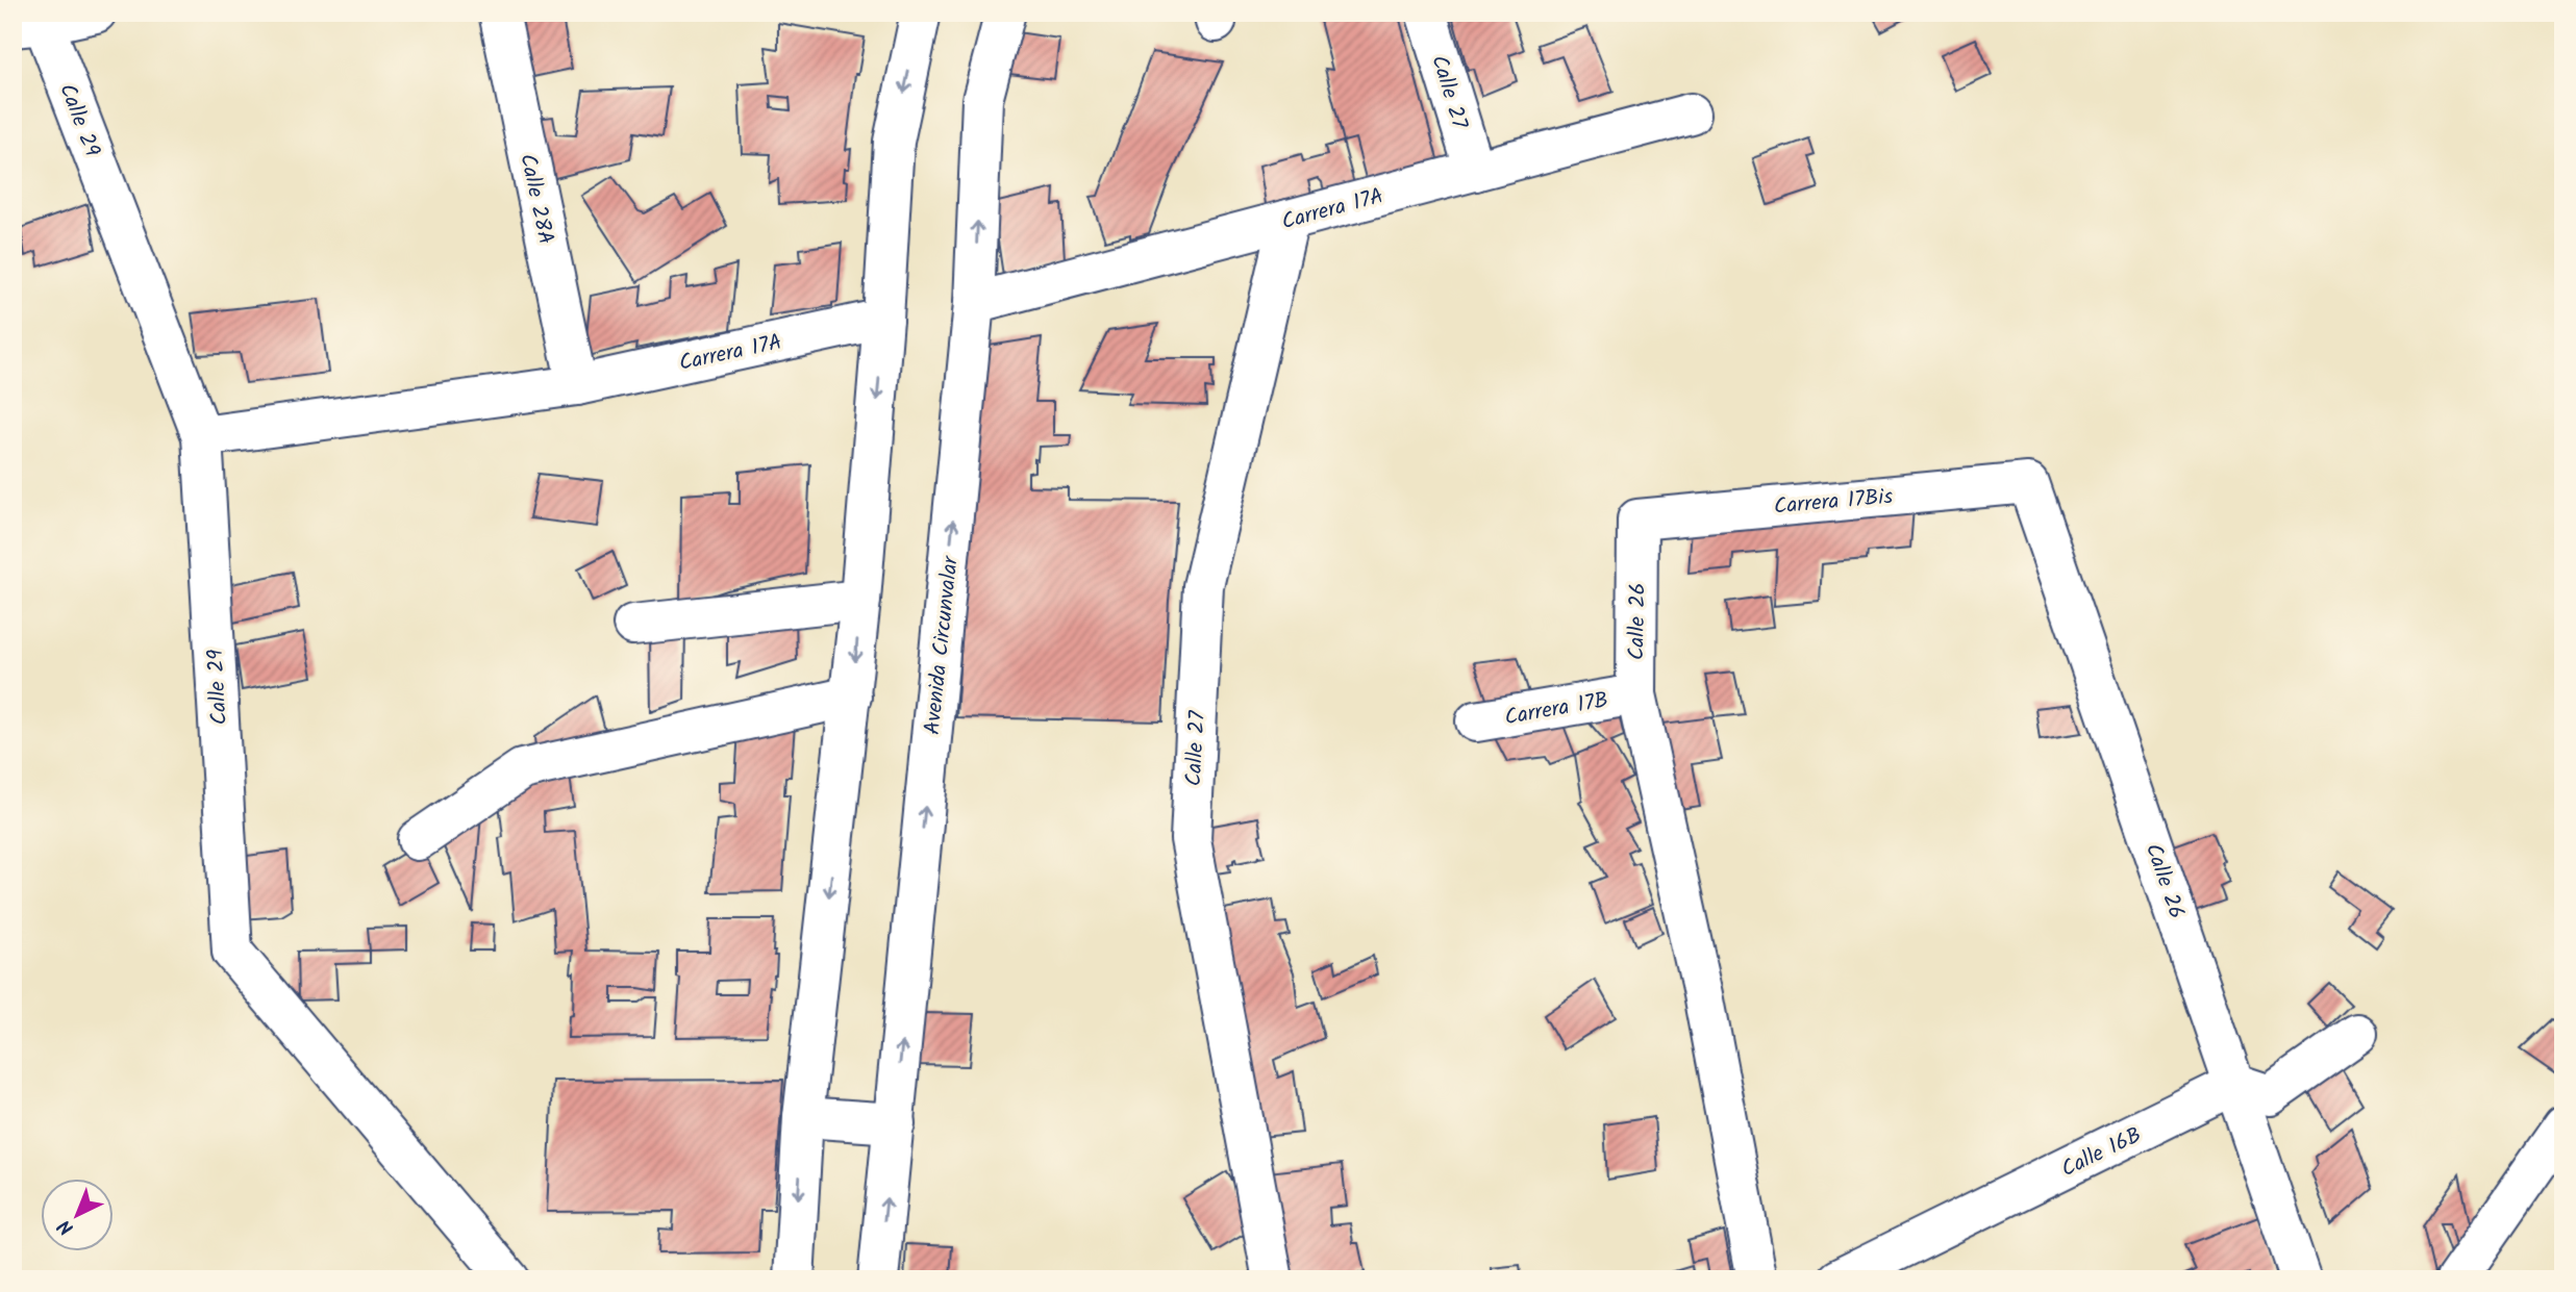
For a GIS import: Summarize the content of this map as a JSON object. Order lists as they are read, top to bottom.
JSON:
{
  "streets": {
    "main road": [
      "Calle 27",
      "Calle 29",
      "Calle 28A",
      "Carrera 17A",
      "Carrera 17Bis",
      "Calle 26",
      "Avenida Circunvalar",
      "Carrera 17B",
      "Calle 16B"
    ]
  },
  "crossings": [
    ["Calle 27", "Carrera 17A"],
    ["Calle 29", "Carrera 17A"],
    ["Calle 28A", "Carrera 17A"],
    ["Carrera 17A", "Avenida Circunvalar"],
    ["Carrera 17Bis", "Calle 26"],
    ["Calle 26", "Carrera 17B"],
    ["Calle 26", "Calle 16B"]
  ],
  "north": "bottom left"
}
